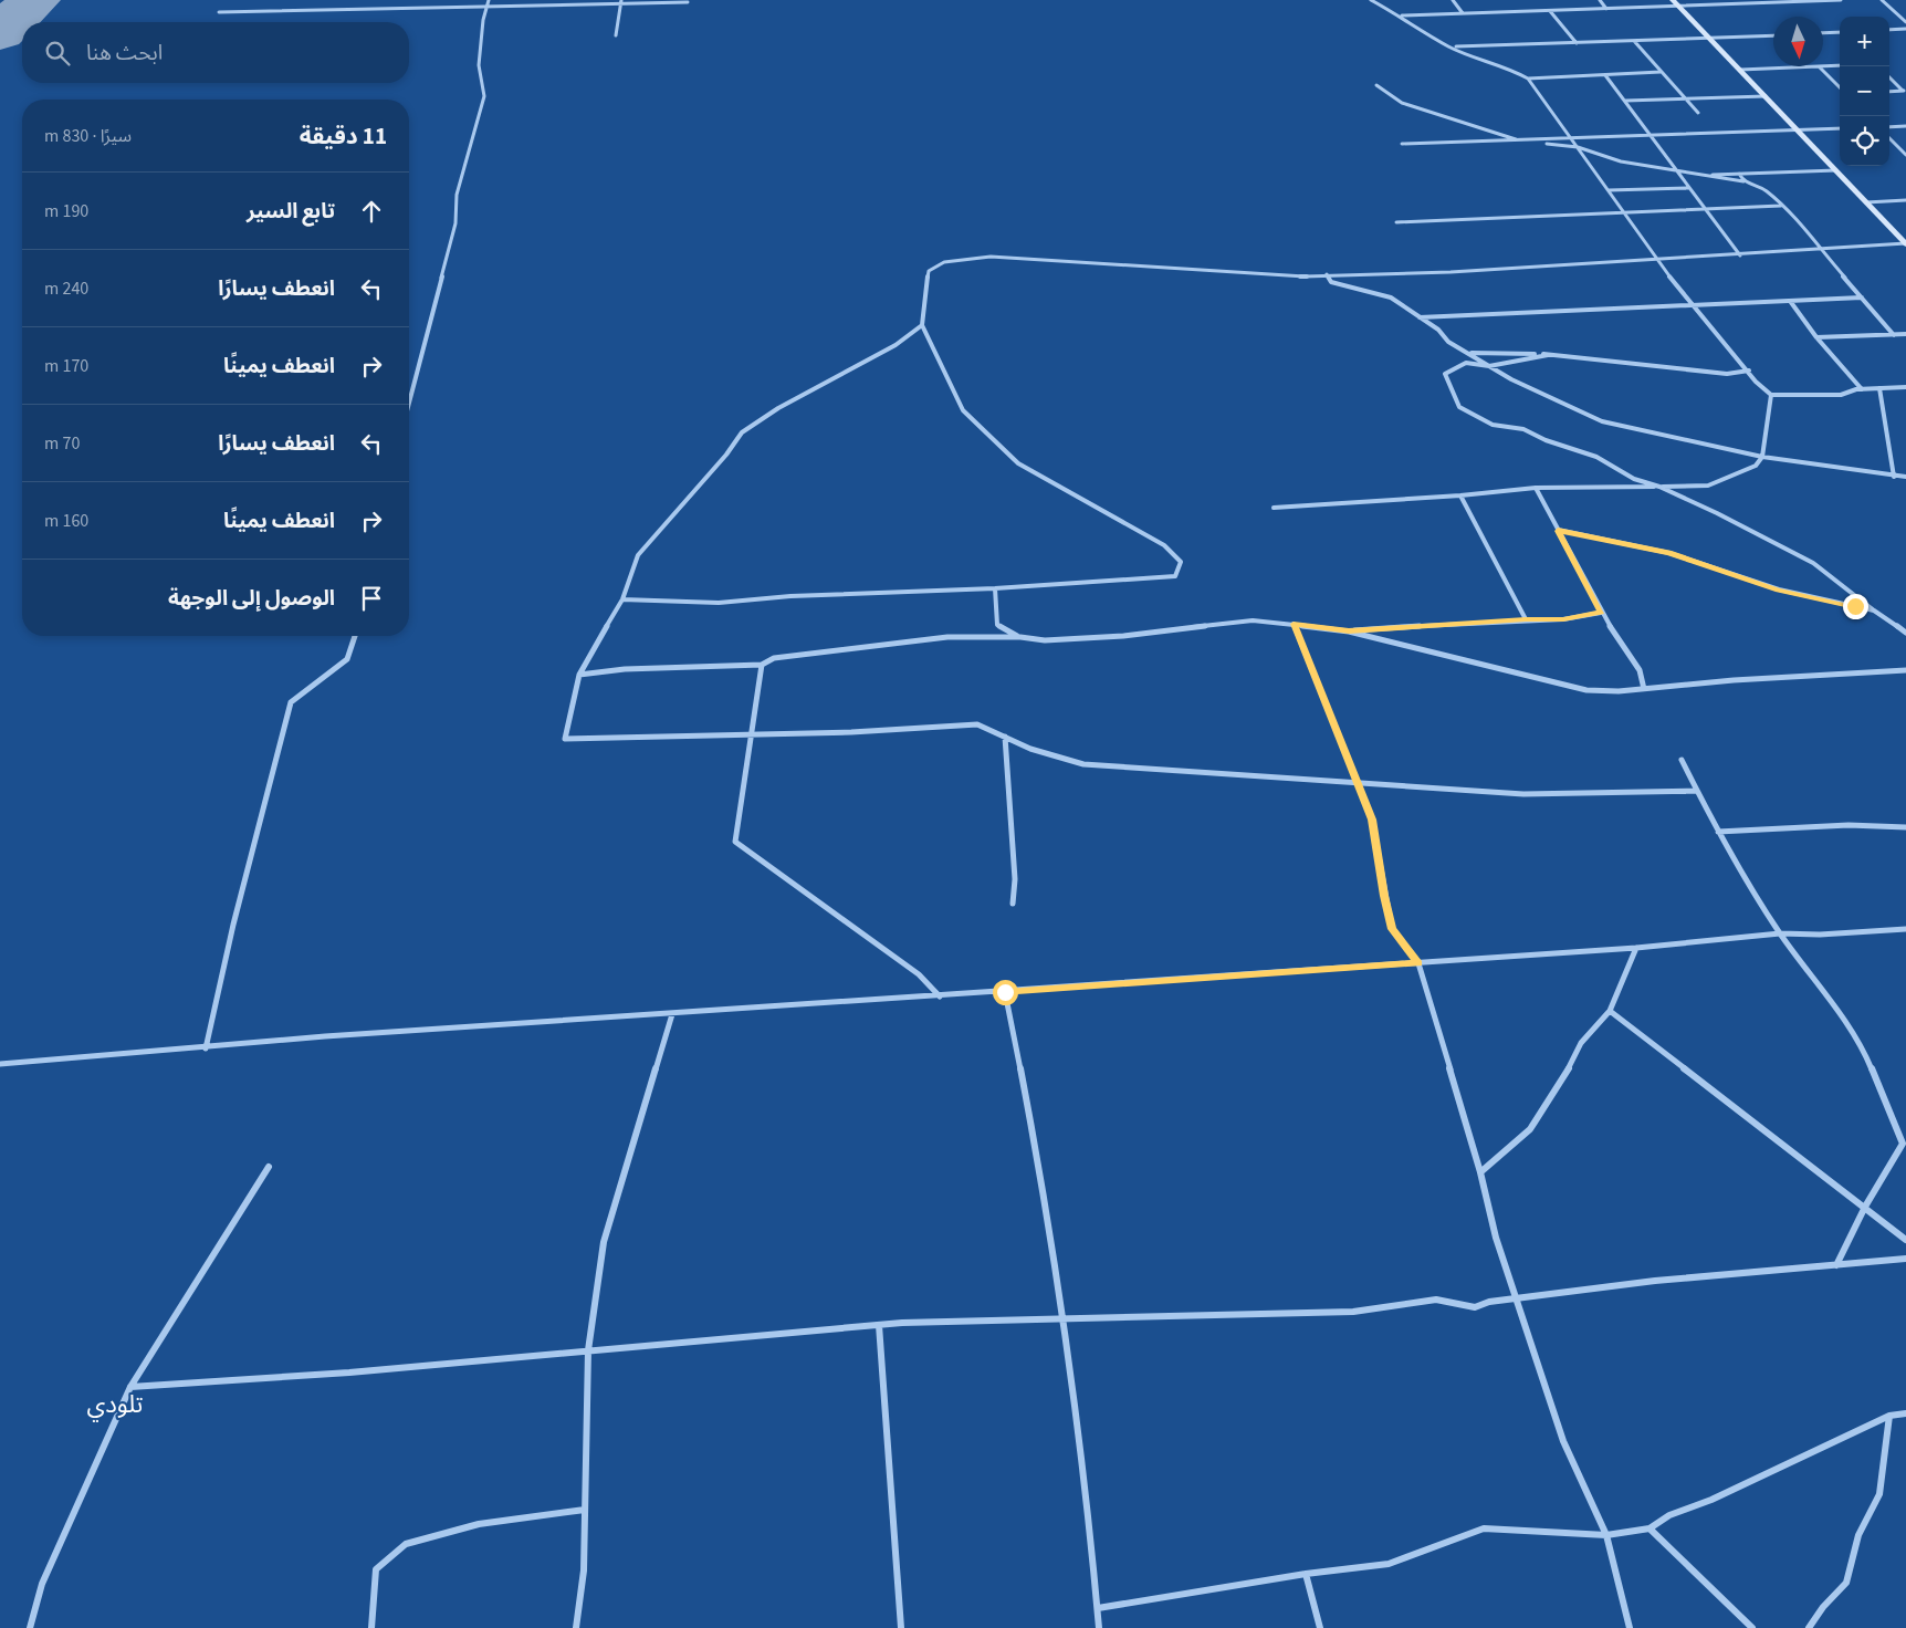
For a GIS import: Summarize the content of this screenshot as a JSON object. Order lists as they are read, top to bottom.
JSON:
{
  "districts": ["تلودي"],
  "north": "bottom",
  "page": {
    "map_buttons": ["+", "−"],
    "search": "ابحث هنا",
    "heading": ["11 دقيقة", "سيرًا · 830 m"],
    "list": [
      ["تابع السير", "190 m"],
      ["انعطف يسارًا", "240 m"],
      ["انعطف يمينًا", "170 m"],
      ["انعطف يسارًا", "70 m"],
      ["انعطف يمينًا", "160 m"],
      "الوصول إلى الوجهة"
    ]
  }
}
